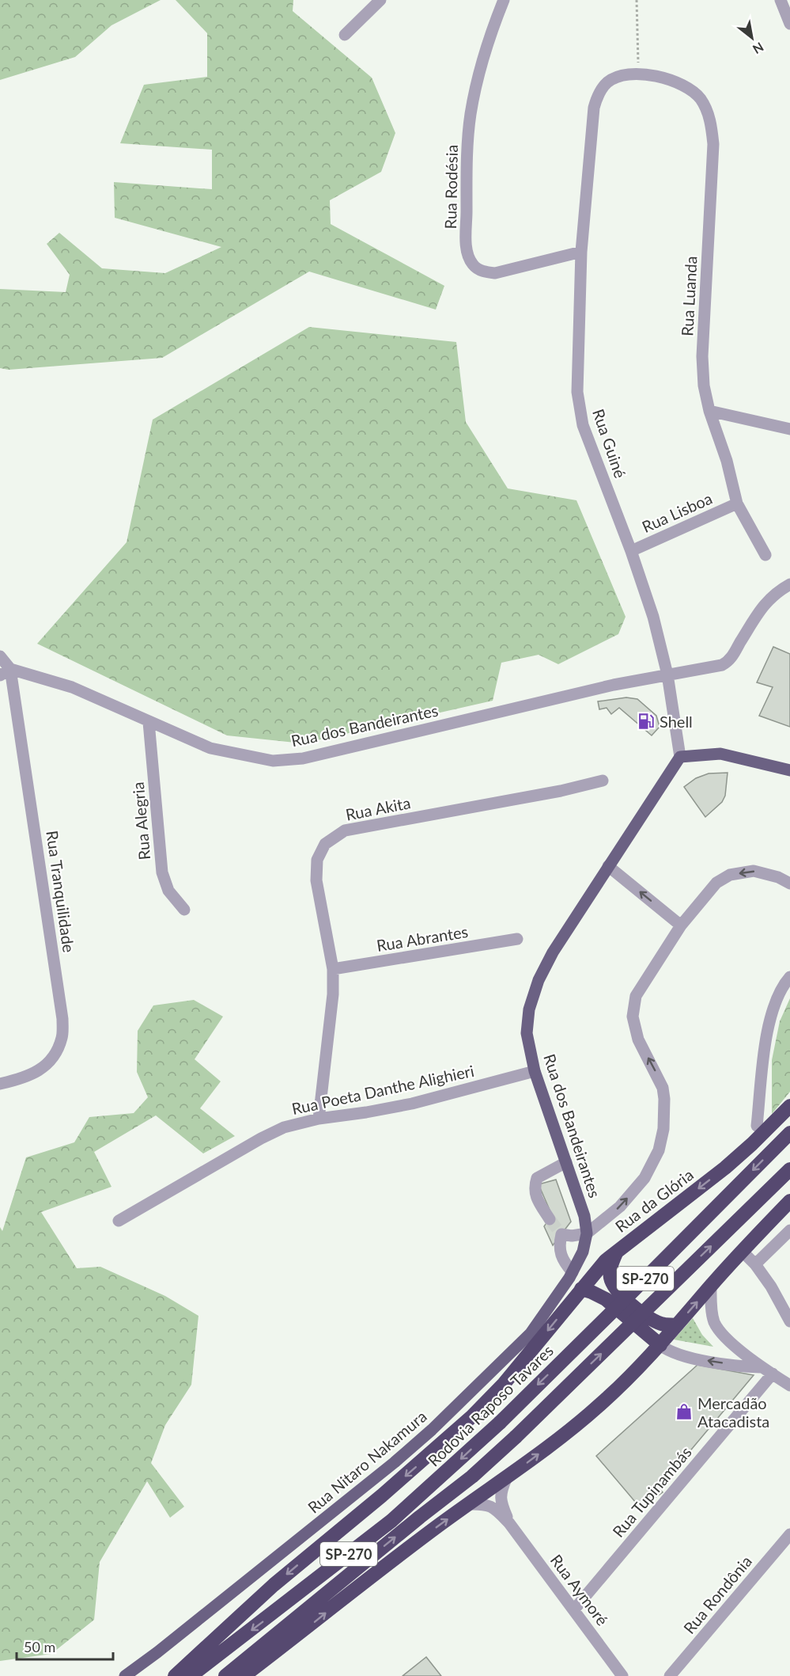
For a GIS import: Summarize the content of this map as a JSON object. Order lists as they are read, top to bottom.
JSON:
{
  "streets": {
    "highway": ["Rua da Glória", "SP-270", "Rodovia Raposo Tavares"],
    "main road": ["Rua dos Bandeirantes", "Rua Nitaro Nakamura"],
    "street": [
      "Rua Rodésia",
      "Rua Luanda",
      "Rua Guiné",
      "Rua Lisboa",
      "Rua Akita",
      "Rua Alegria",
      "Rua Tranquilidade",
      "Rua Abrantes",
      "Rua Poeta Danthe Alighieri",
      "Rua Tupinambás",
      "Rua Aymoré",
      "Rua Rondônia"
    ]
  },
  "crossings": [
    ["Rua Rodésia", "Rua Guiné"],
    ["Rua Luanda", "Rua Guiné"],
    ["Rua Luanda", "Rua Lisboa"],
    ["Rua Guiné", "Rua Lisboa"],
    ["Rua Guiné", "Rua dos Bandeirantes"],
    ["Rua dos Bandeirantes", "Rua Alegria"],
    ["Rua dos Bandeirantes", "Rua Tranquilidade"],
    ["Rua dos Bandeirantes", "Rua Poeta Danthe Alighieri"],
    ["Rua dos Bandeirantes", "Rua Nitaro Nakamura"],
    ["Rua Akita", "Rua Abrantes"],
    ["Rua Akita", "Rua Poeta Danthe Alighieri"],
    ["Rua Tupinambás", "Rua Aymoré"]
  ],
  "places": {
    "fuel station": ["Shell"],
    "shop": ["Mercadão Atacadista"]
  },
  "scale_bar": "50 m",
  "north": "bottom right"
}
